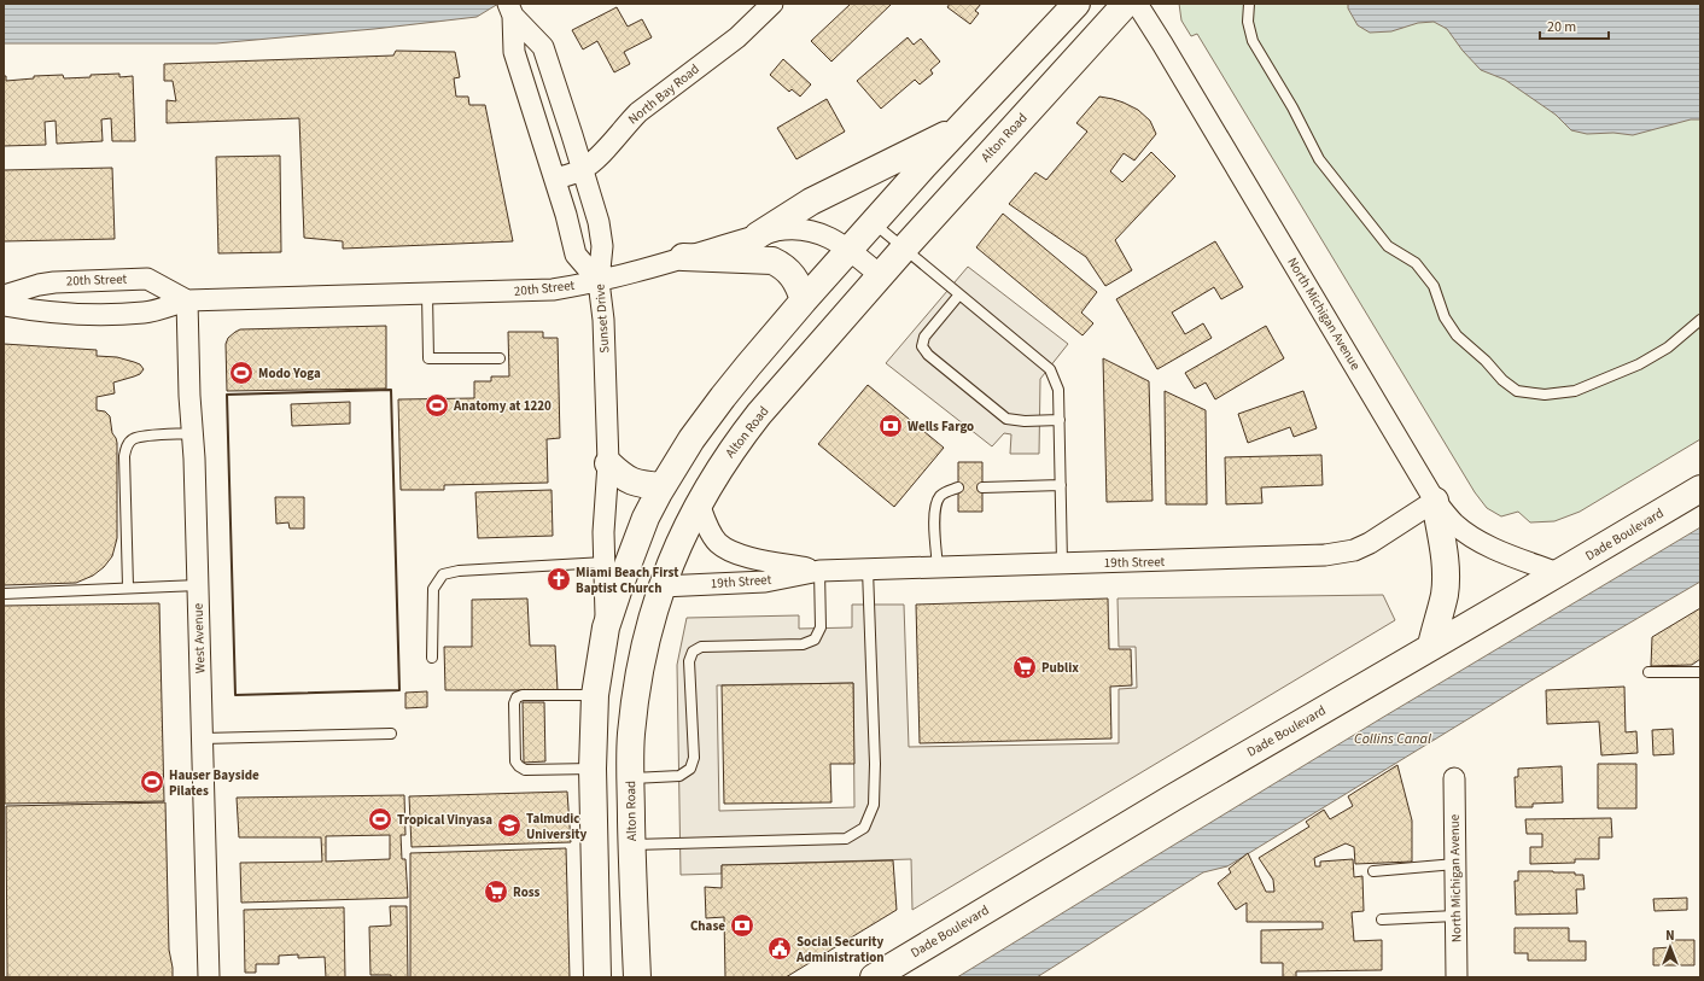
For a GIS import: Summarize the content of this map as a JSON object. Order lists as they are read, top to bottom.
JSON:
{
  "streets": {
    "main road": ["Alton Road", "Dade Boulevard"],
    "street": [
      "North Bay Road",
      "20th Street",
      "North Michigan Avenue",
      "Sunset Drive",
      "19th Street",
      "West Avenue"
    ]
  },
  "crossings": [
    ["North Bay Road", "Sunset Drive"],
    ["Alton Road", "20th Street"],
    ["Alton Road", "19th Street"],
    ["20th Street", "Sunset Drive"],
    ["20th Street", "West Avenue"],
    ["North Michigan Avenue", "Dade Boulevard"],
    ["North Michigan Avenue", "19th Street"]
  ],
  "water": ["Collins Canal"],
  "places": {
    "sports": [
      "Modo Yoga",
      "Anatomy at 1220",
      "Hauser Bayside Pilates",
      "Tropical Vinyasa"
    ],
    "bank": ["Wells Fargo", "Chase"],
    "church": ["Miami Beach First Baptist Church"],
    "supermarket": ["Publix", "Ross"],
    "school or university": ["Talmudic University"],
    "public building": ["Social Security Administration"]
  },
  "scale_bar": "20 m",
  "north": "top"
}
